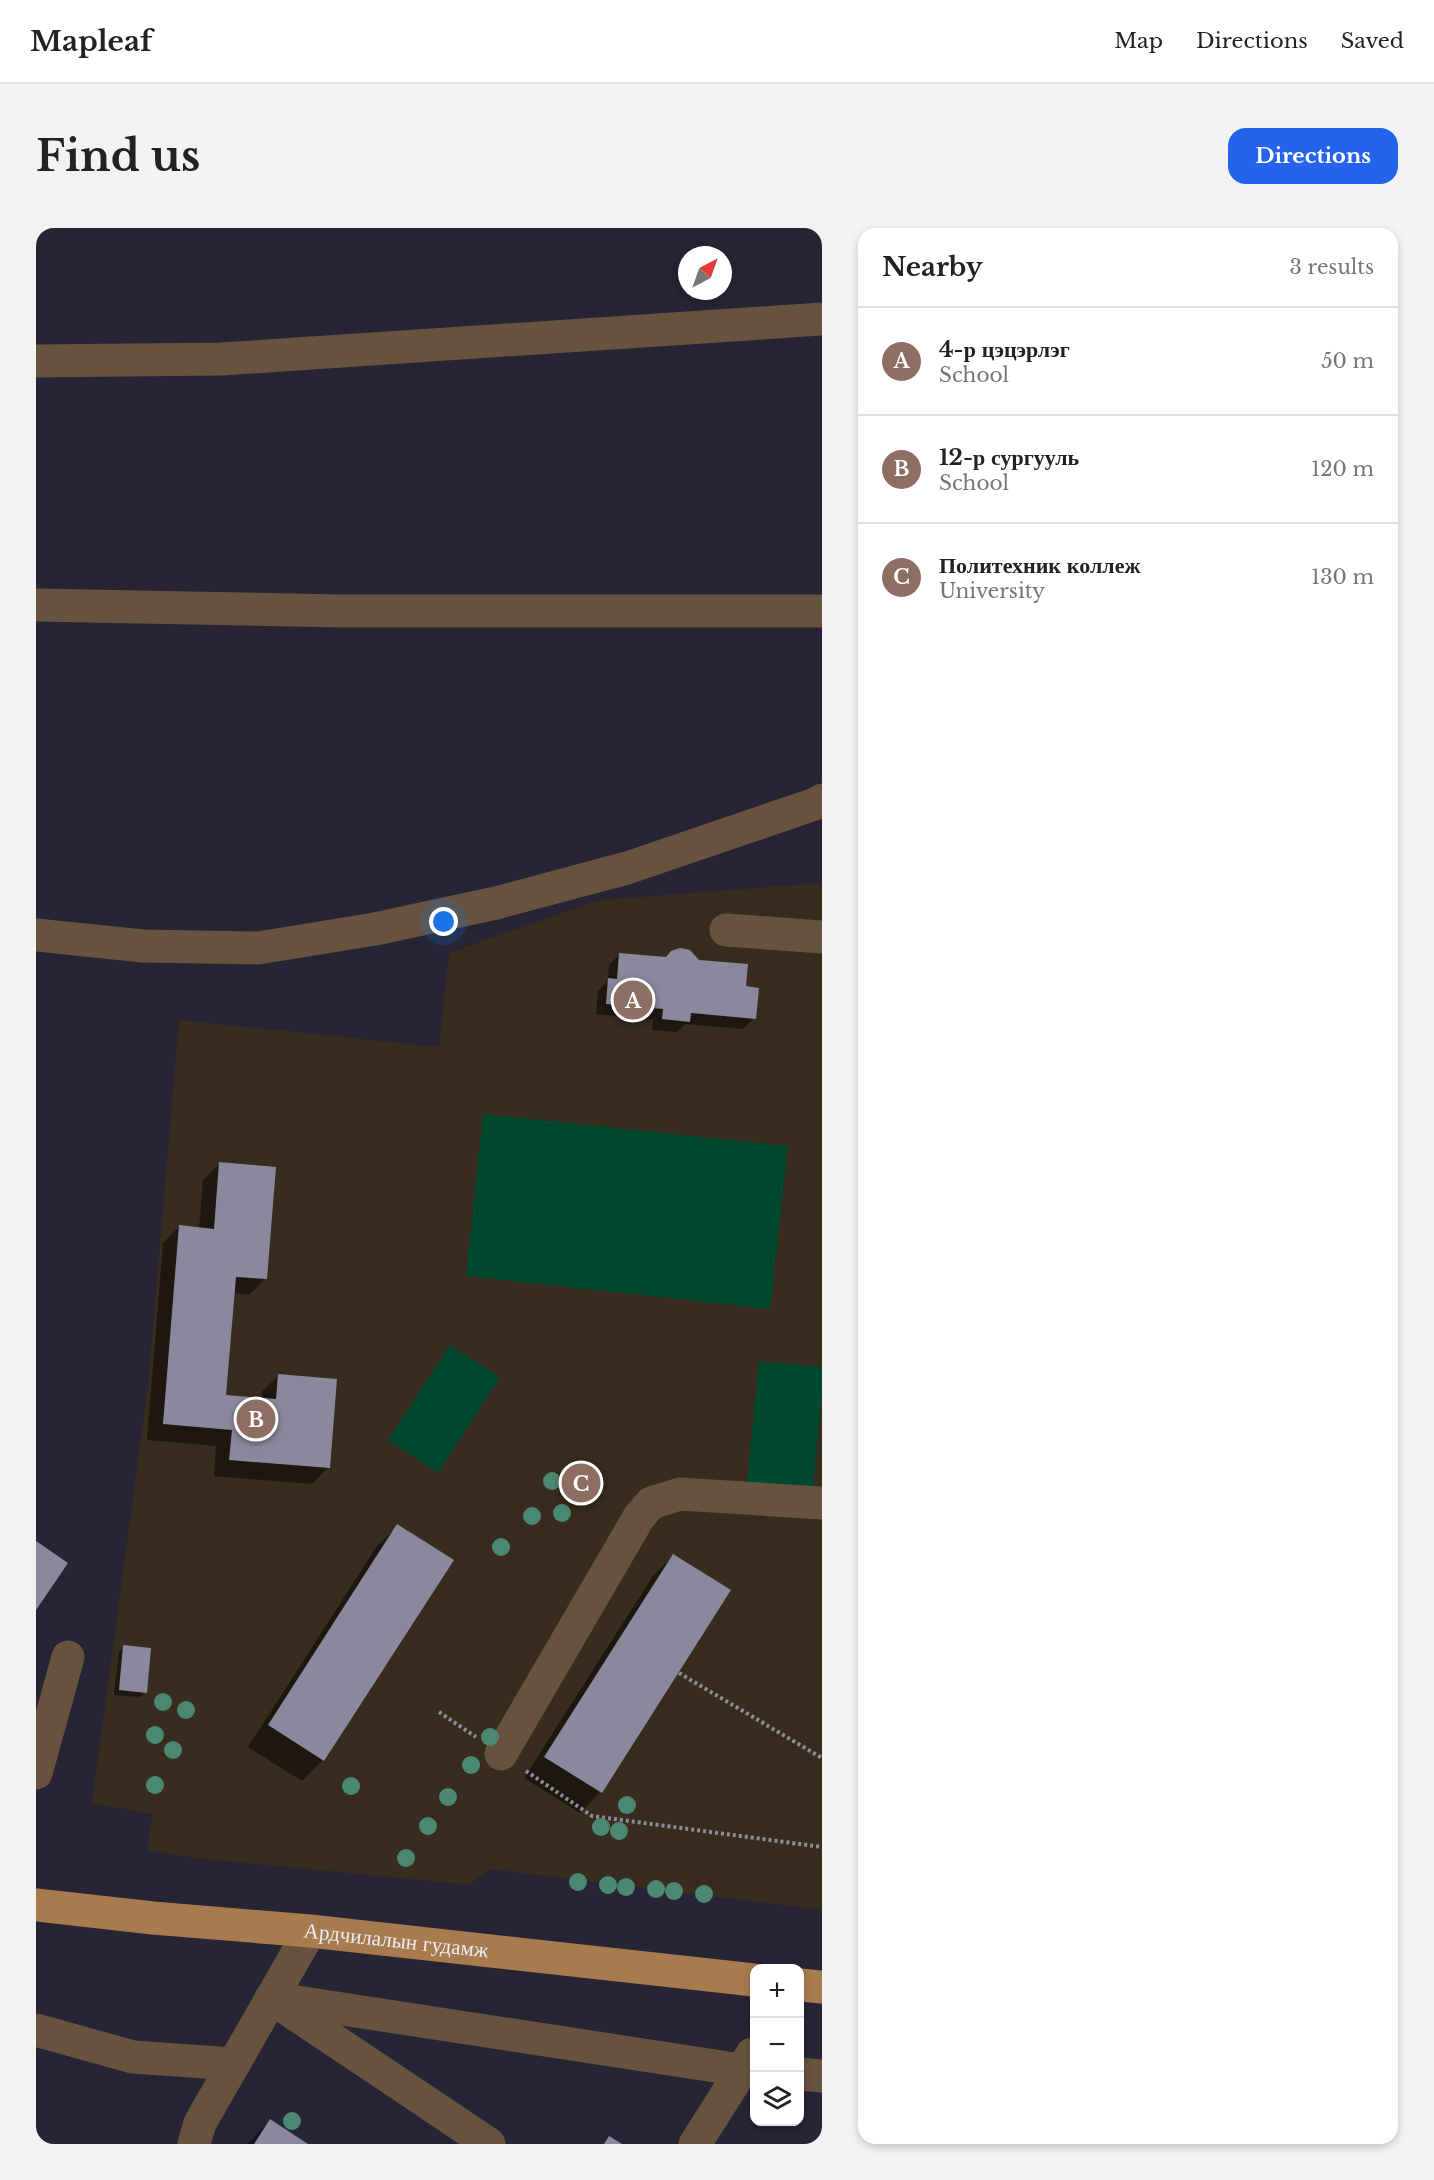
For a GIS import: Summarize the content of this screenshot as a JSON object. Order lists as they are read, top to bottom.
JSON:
{
  "streets": {
    "main road": ["Ардчилалын гудамж"]
  },
  "north": "top right",
  "page": {
    "header": "Mapleaf",
    "nav": ["Map", "Directions", "Saved"],
    "buttons": "Directions",
    "title": "Find us",
    "heading": ["Nearby", "3 results"],
    "list": [
      {
        "mark": "A",
        "name": "4-р цэцэрлэг",
        "note": "School",
        "value": "50 m"
      },
      {
        "mark": "B",
        "name": "12-р сургууль",
        "note": "School",
        "value": "120 m"
      },
      {
        "mark": "C",
        "name": "Политехник коллеж",
        "note": "University",
        "value": "130 m"
      }
    ],
    "pins": ["A", "B", "C"],
    "map_buttons": ["+", "−"]
  }
}
